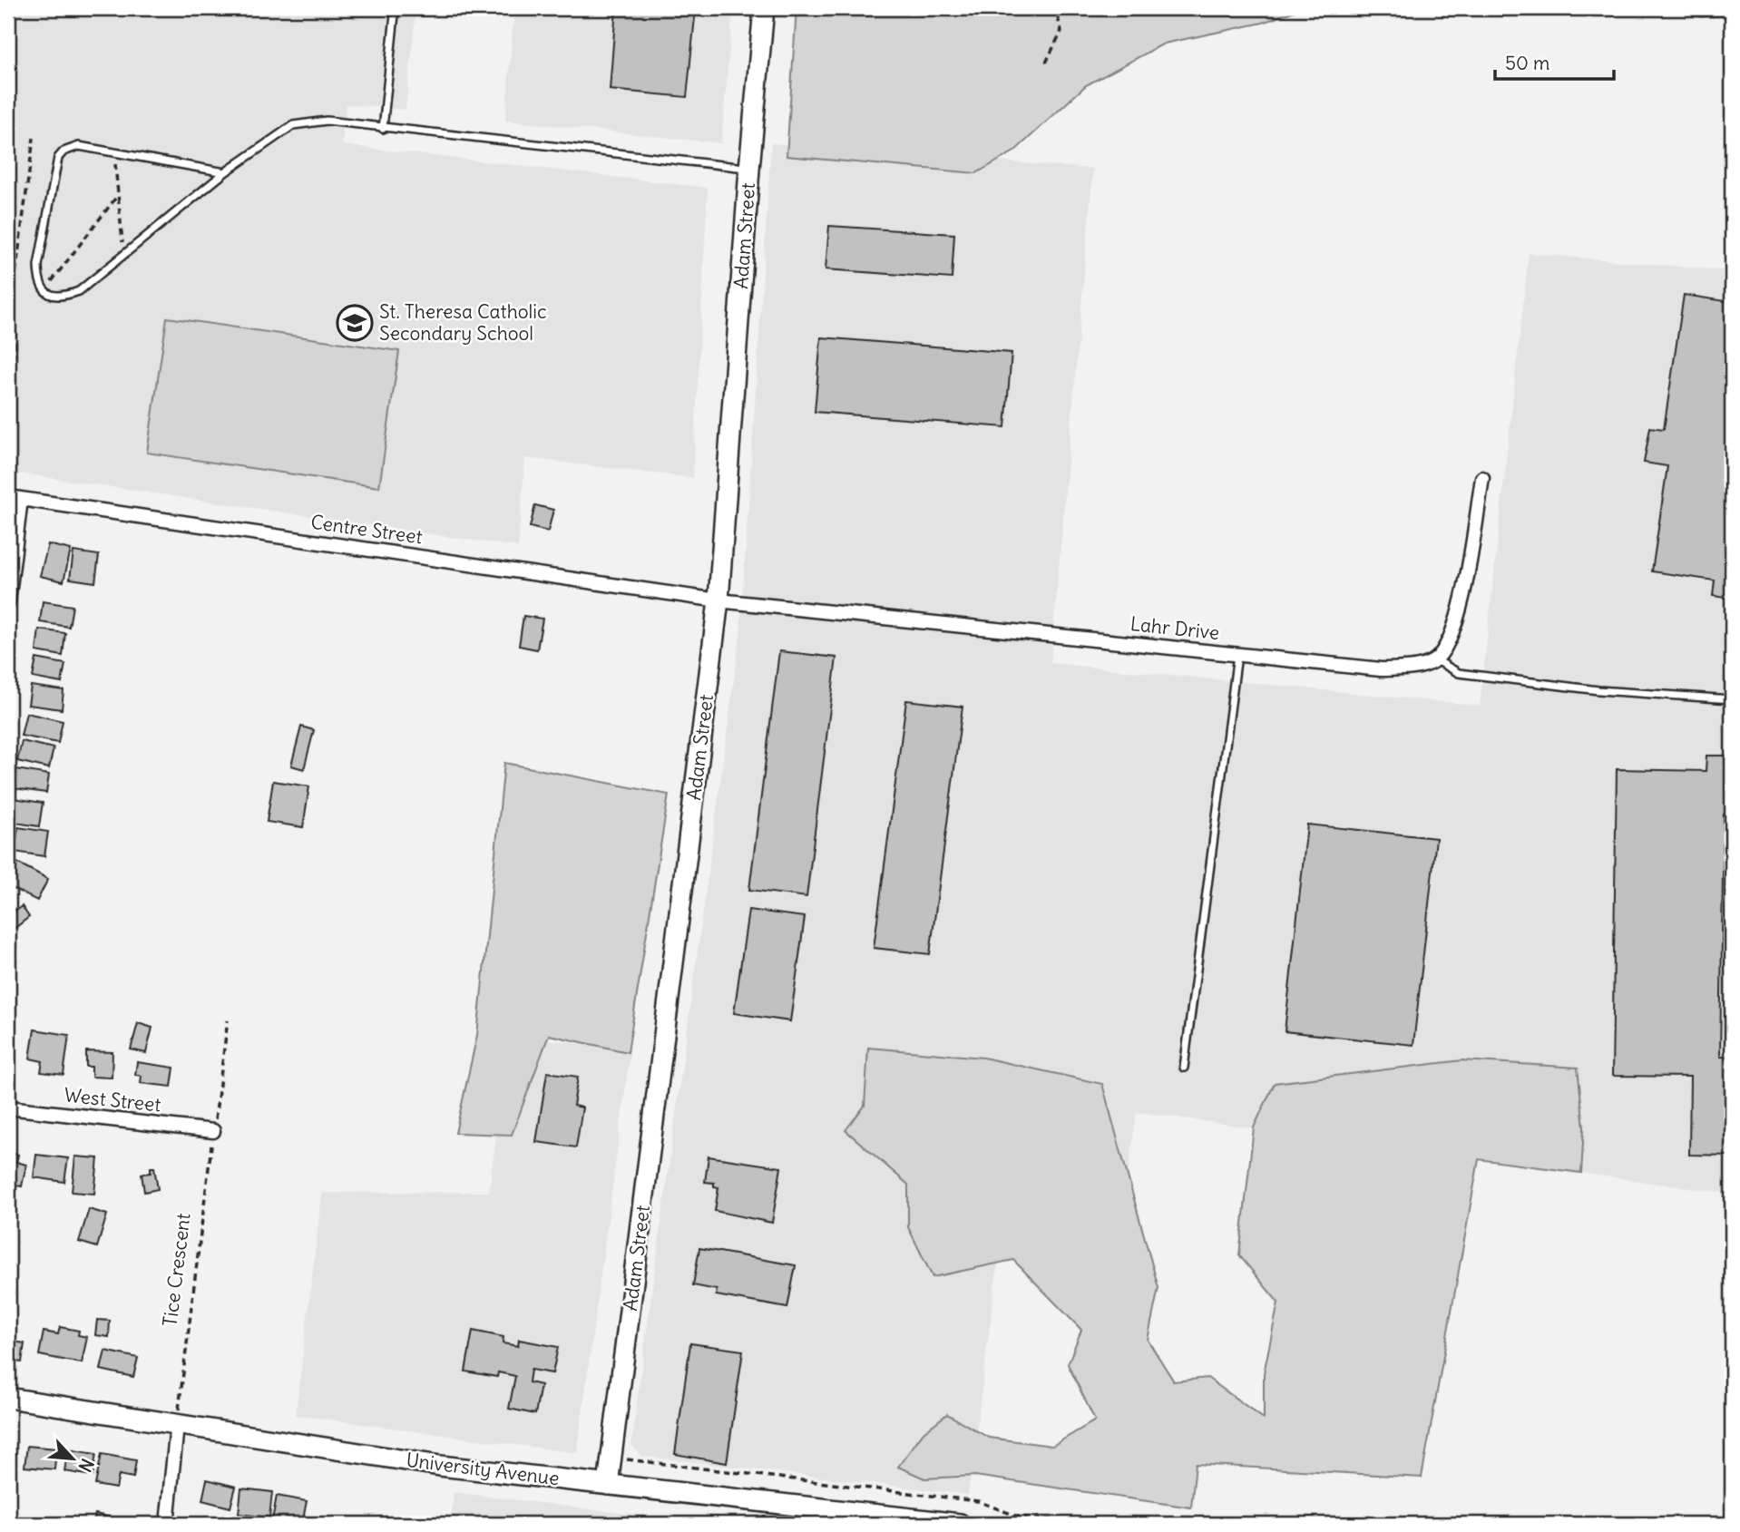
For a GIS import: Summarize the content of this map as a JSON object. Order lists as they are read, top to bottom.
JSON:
{
  "streets": {
    "street": [
      "Adam Street",
      "Centre Street",
      "Lahr Drive",
      "West Street",
      "University Avenue"
    ],
    "path": ["Tice Crescent"]
  },
  "crossings": [
    ["Adam Street", "Centre Street"],
    ["Adam Street", "Lahr Drive"],
    ["Adam Street", "University Avenue"],
    ["Centre Street", "Lahr Drive"],
    ["West Street", "Tice Crescent"],
    ["Tice Crescent", "University Avenue"]
  ],
  "places": {
    "school or university": ["St. Theresa Catholic Secondary School"]
  },
  "scale_bar": "50 m",
  "north": "bottom right"
}
